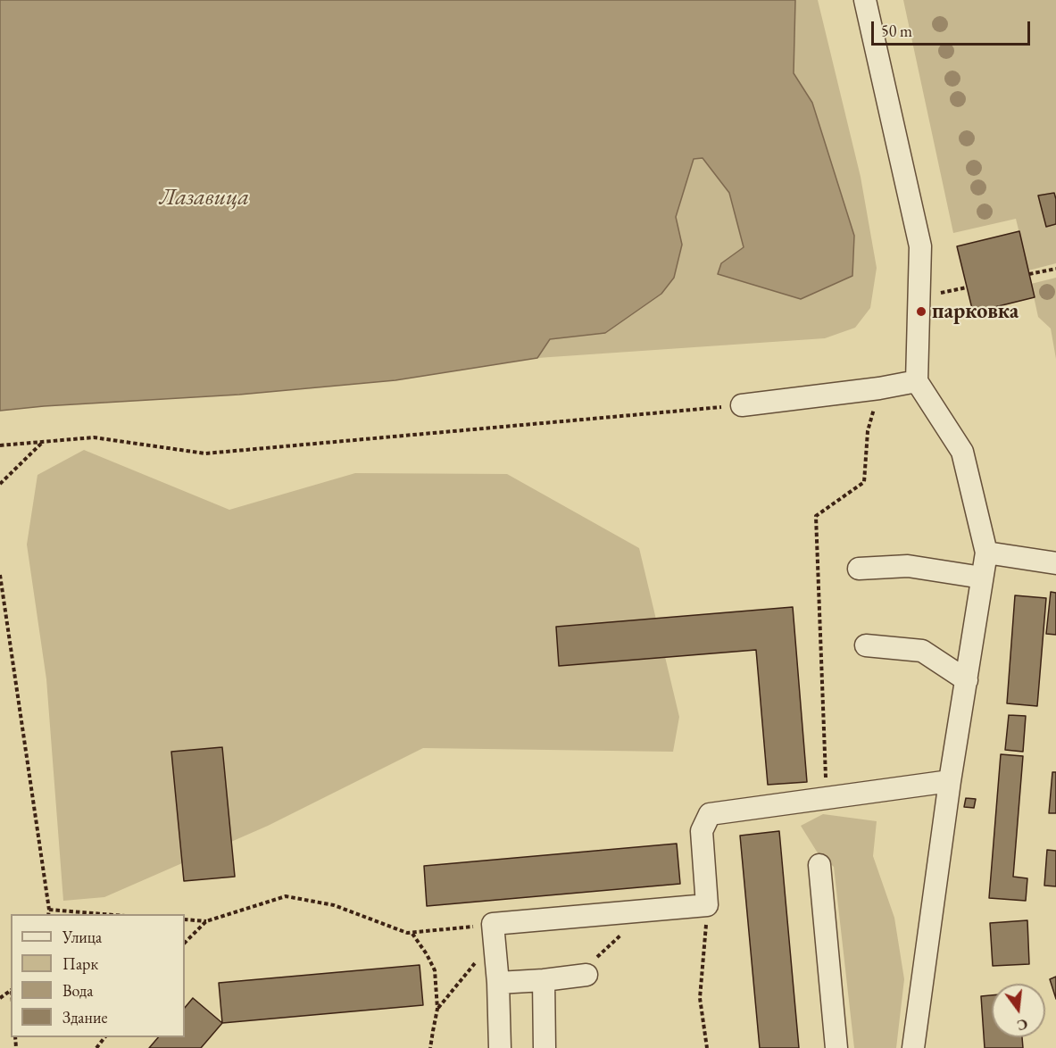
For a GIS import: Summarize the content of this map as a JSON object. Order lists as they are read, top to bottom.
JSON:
{
  "water": ["Лазавица"],
  "places": ["парковка"],
  "legend": [
    "Улица",
    "Парк",
    "Вода",
    "Здание"
  ],
  "scale_bar": "50 m",
  "north": "bottom"
}
